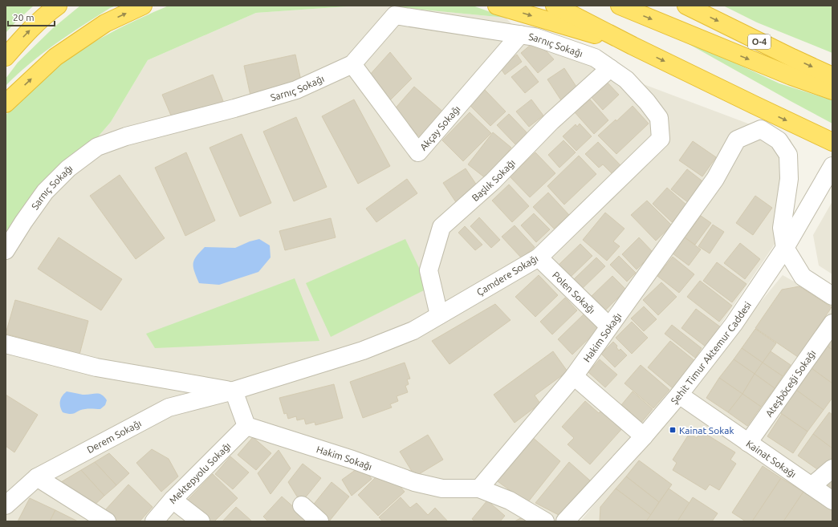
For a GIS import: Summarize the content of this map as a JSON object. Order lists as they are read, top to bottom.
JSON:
{
  "streets": {
    "highway": ["O-4"],
    "street": [
      "Sarnıç Sokağı",
      "Akçay Sokağı",
      "Başlık Sokağı",
      "Çamdere Sokağı",
      "Polen Sokağı",
      "Hakim Sokağı",
      "Şehit Timur Aktemur Caddesi",
      "Ateşböceği Sokağı",
      "Derem Sokağı",
      "Kainat Sokağı",
      "Mektepyolu Sokağı"
    ]
  },
  "crossings": [
    ["Sarnıç Sokağı", "Akçay Sokağı"],
    ["Sarnıç Sokağı", "Başlık Sokağı"],
    ["Sarnıç Sokağı", "Çamdere Sokağı"],
    ["Başlık Sokağı", "Çamdere Sokağı"],
    ["Çamdere Sokağı", "Polen Sokağı"],
    ["Çamdere Sokağı", "Derem Sokağı"],
    ["Polen Sokağı", "Hakim Sokağı"],
    ["Hakim Sokağı", "Şehit Timur Aktemur Caddesi"],
    ["Hakim Sokağı", "Mektepyolu Sokağı"],
    ["Şehit Timur Aktemur Caddesi", "Kainat Sokağı"],
    ["Ateşböceği Sokağı", "Kainat Sokağı"]
  ],
  "places": {
    "transit": ["Kainat Sokak"]
  },
  "scale_bar": "20 m"
}
